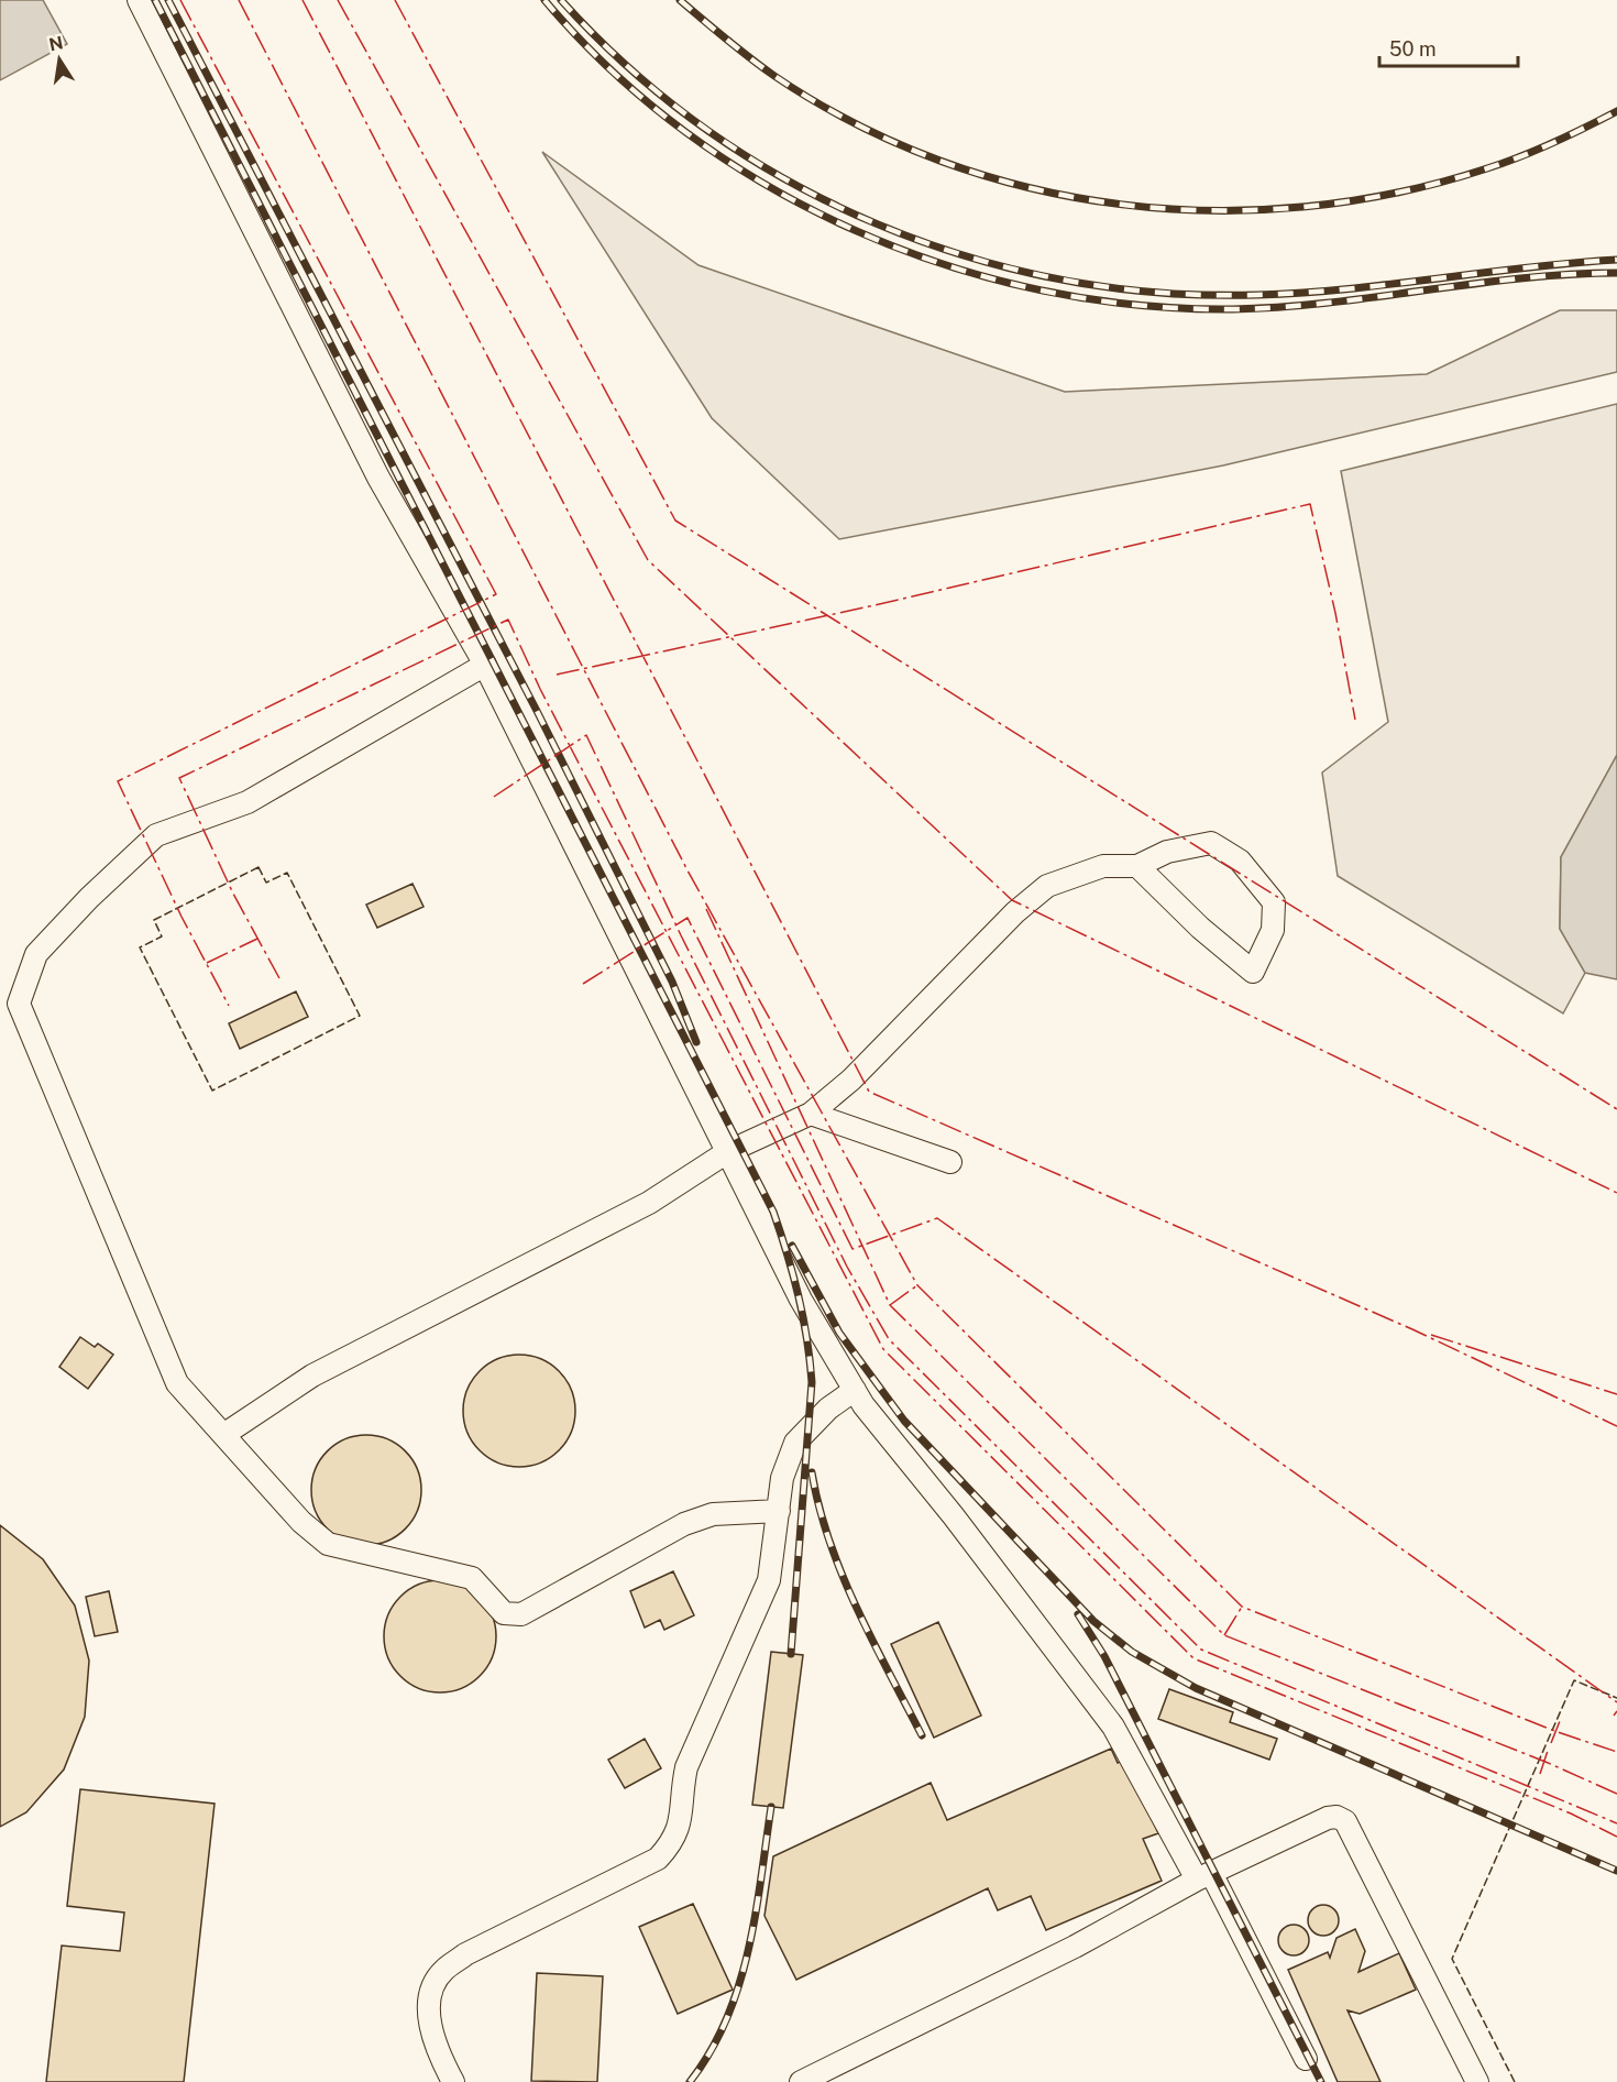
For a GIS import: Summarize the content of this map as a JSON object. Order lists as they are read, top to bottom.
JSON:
{
  "scale_bar": "50 m",
  "north": "top"
}
